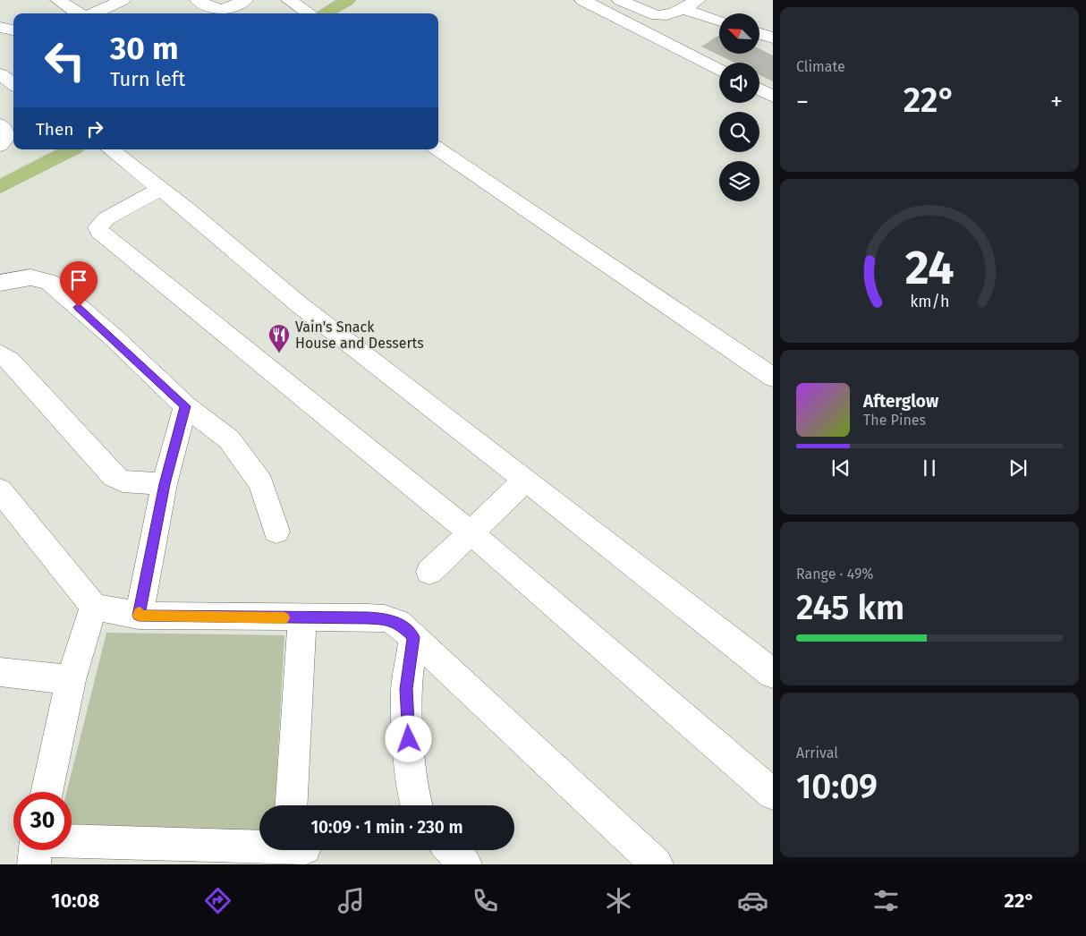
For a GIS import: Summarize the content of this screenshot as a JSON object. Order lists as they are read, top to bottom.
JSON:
{
  "places": {
    "restaurant": ["Vain's Snack House and Desserts"]
  },
  "north": "top left",
  "page": {
    "tile": [
      "Climate",
      ["Range · 49%", "245 km"],
      ["Arrival", "10:09"]
    ],
    "turn": ["30 m", "Turn left"],
    "heat": ["−", "22°", "+"],
    "then": "Then",
    "song": ["Afterglow", "The Pines"],
    "limit": "30",
    "trip": "10:09 · 1 min · 230 m",
    "tabs": ["10:08", "22°"],
    "gauge": ["24", "km/h"]
  }
}
